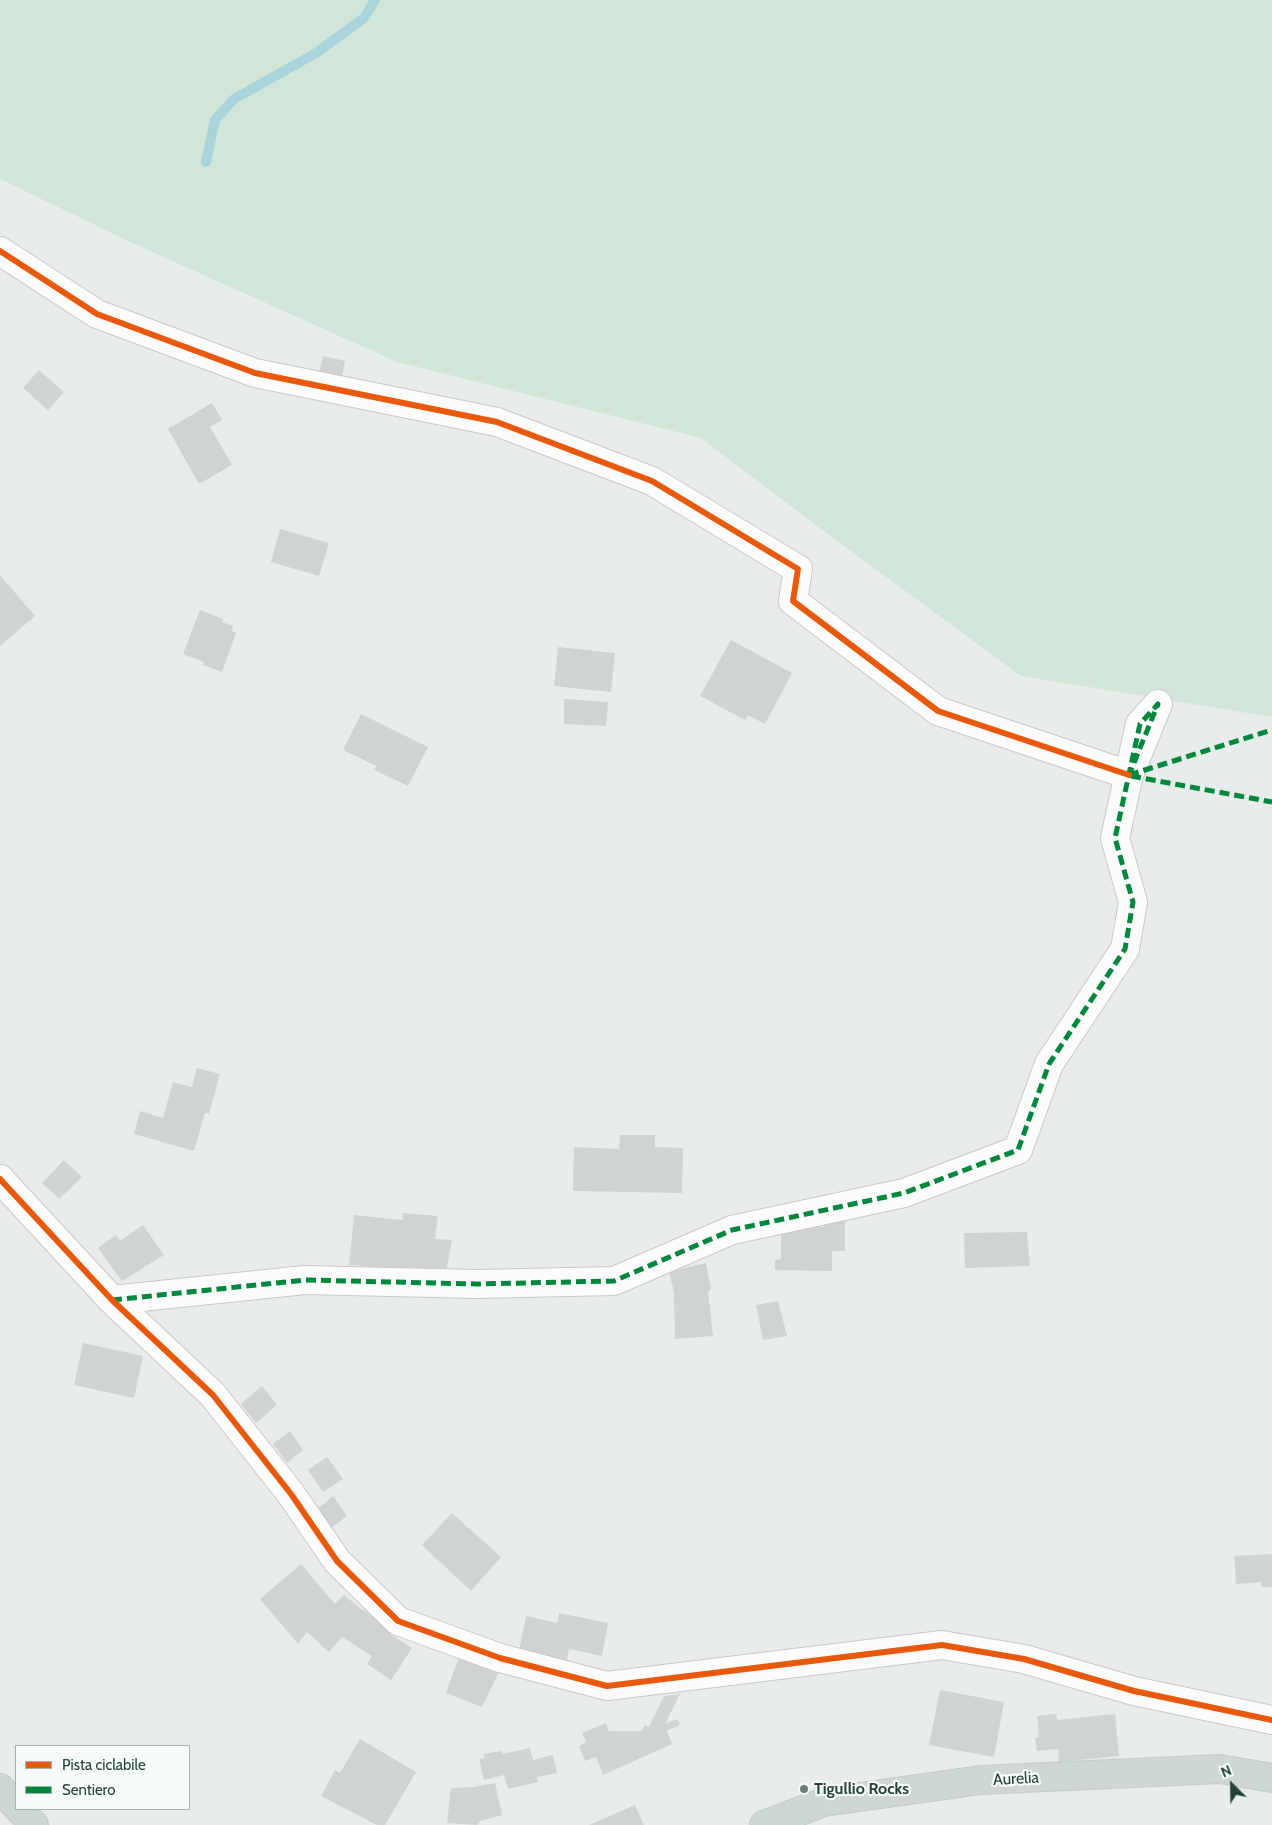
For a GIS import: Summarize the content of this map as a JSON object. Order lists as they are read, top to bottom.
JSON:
{
  "streets": {
    "main road": ["Aurelia"]
  },
  "places": ["Tigullio Rocks"],
  "legend": ["Pista ciclabile", "Sentiero"],
  "north": "top left"
}
